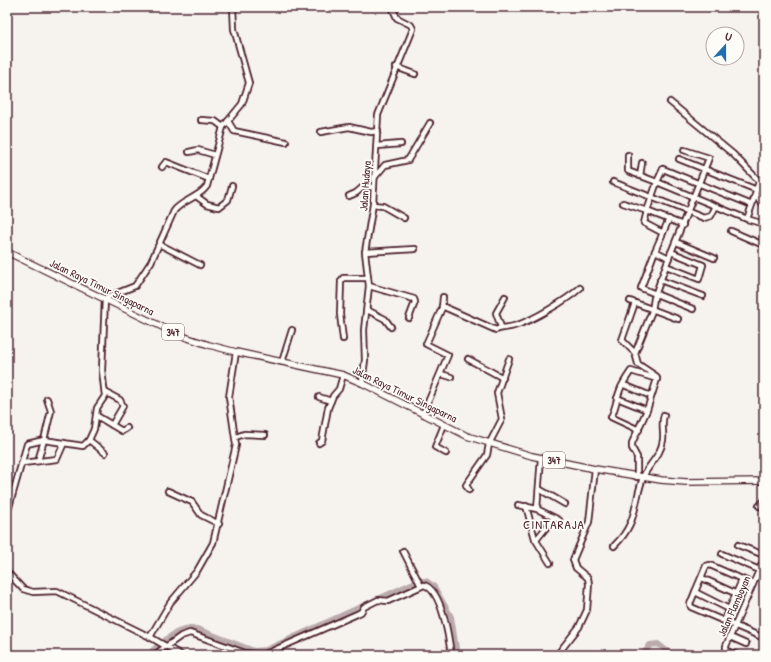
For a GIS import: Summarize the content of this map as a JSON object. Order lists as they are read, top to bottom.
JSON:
{
  "streets": {
    "main road": ["Jalan Raya Timur Singaparna", "347"],
    "street": ["Jalan Hudaya", "Jalan Flamboyan"]
  },
  "crossings": [
    ["Jalan Hudaya", "Jalan Raya Timur Singaparna"]
  ],
  "districts": ["CINTARAJA"],
  "north": "top"
}
